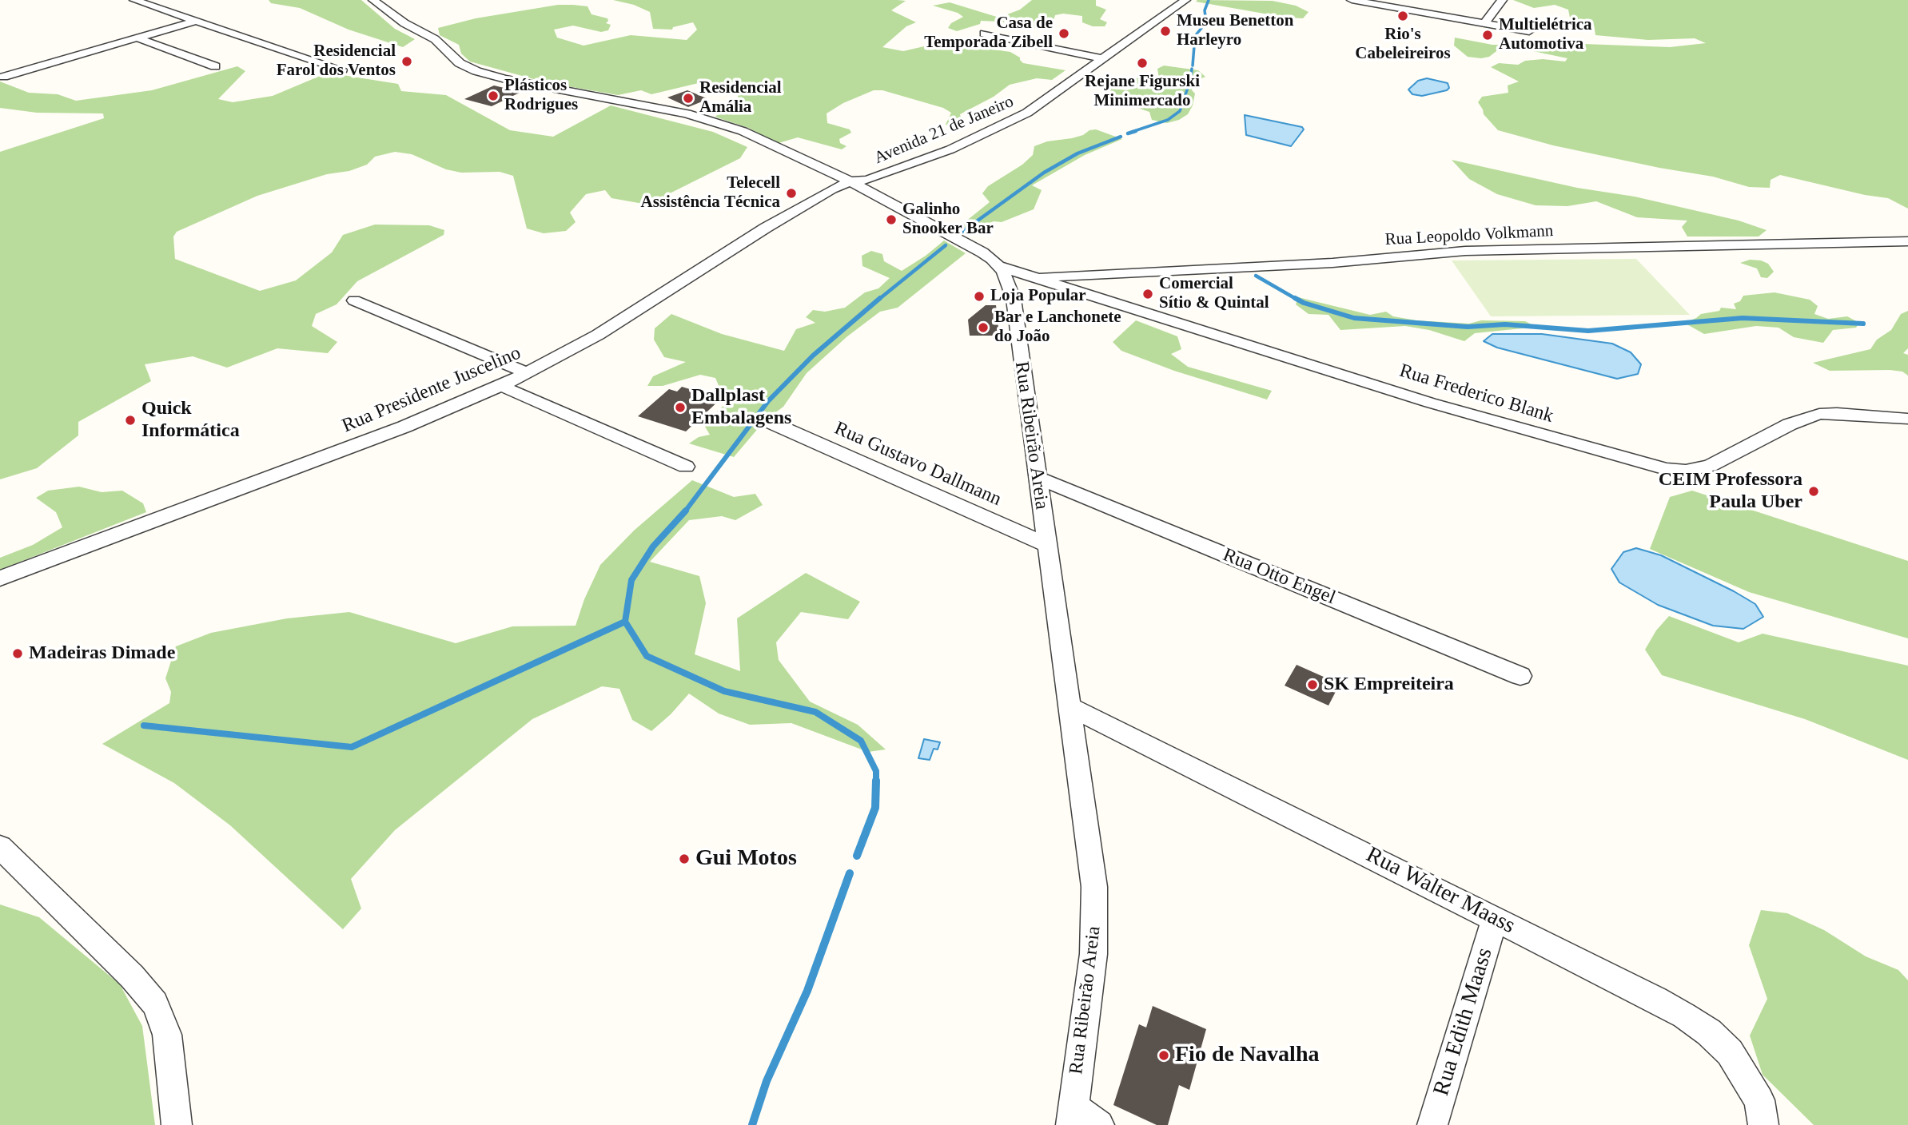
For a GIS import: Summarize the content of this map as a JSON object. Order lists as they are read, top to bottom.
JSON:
{
  "streets": {
    "street": [
      "Avenida 21 de Janeiro",
      "Rua Leopoldo Volkmann",
      "Rua Presidente Juscelino",
      "Rua Frederico Blank",
      "Rua Ribeirão Areia",
      "Rua Gustavo Dallmann",
      "Rua Otto Engel",
      "Rua Walter Maass",
      "Rua Edith Maass"
    ]
  },
  "crossings": [
    ["Avenida 21 de Janeiro", "Rua Presidente Juscelino"],
    ["Rua Leopoldo Volkmann", "Rua Frederico Blank"],
    ["Rua Leopoldo Volkmann", "Rua Ribeirão Areia"],
    ["Rua Ribeirão Areia", "Rua Gustavo Dallmann"],
    ["Rua Ribeirão Areia", "Rua Otto Engel"],
    ["Rua Ribeirão Areia", "Rua Walter Maass"],
    ["Rua Walter Maass", "Rua Edith Maass"]
  ],
  "places": [
    "Rio's Cabeleireiros",
    "Museu Benetton Harleyro",
    "Casa de Temporada Zibell",
    "Multielétrica Automotiva",
    "Residencial Farol dos Ventos",
    "Rejane Figurski Minimercado",
    "Plásticos Rodrigues",
    "Residencial Amália",
    "Telecell Assistência Técnica",
    "Galinho Snooker Bar",
    "Comercial Sítio & Quintal",
    "Loja Popular",
    "Bar e Lanchonete do João",
    "Dallplast Embalagens",
    "Quick Informática",
    "CEIM Professora Paula Uber",
    "Madeiras Dimade",
    "SK Empreiteira",
    "Gui Motos",
    "Fio de Navalha"
  ]
}
